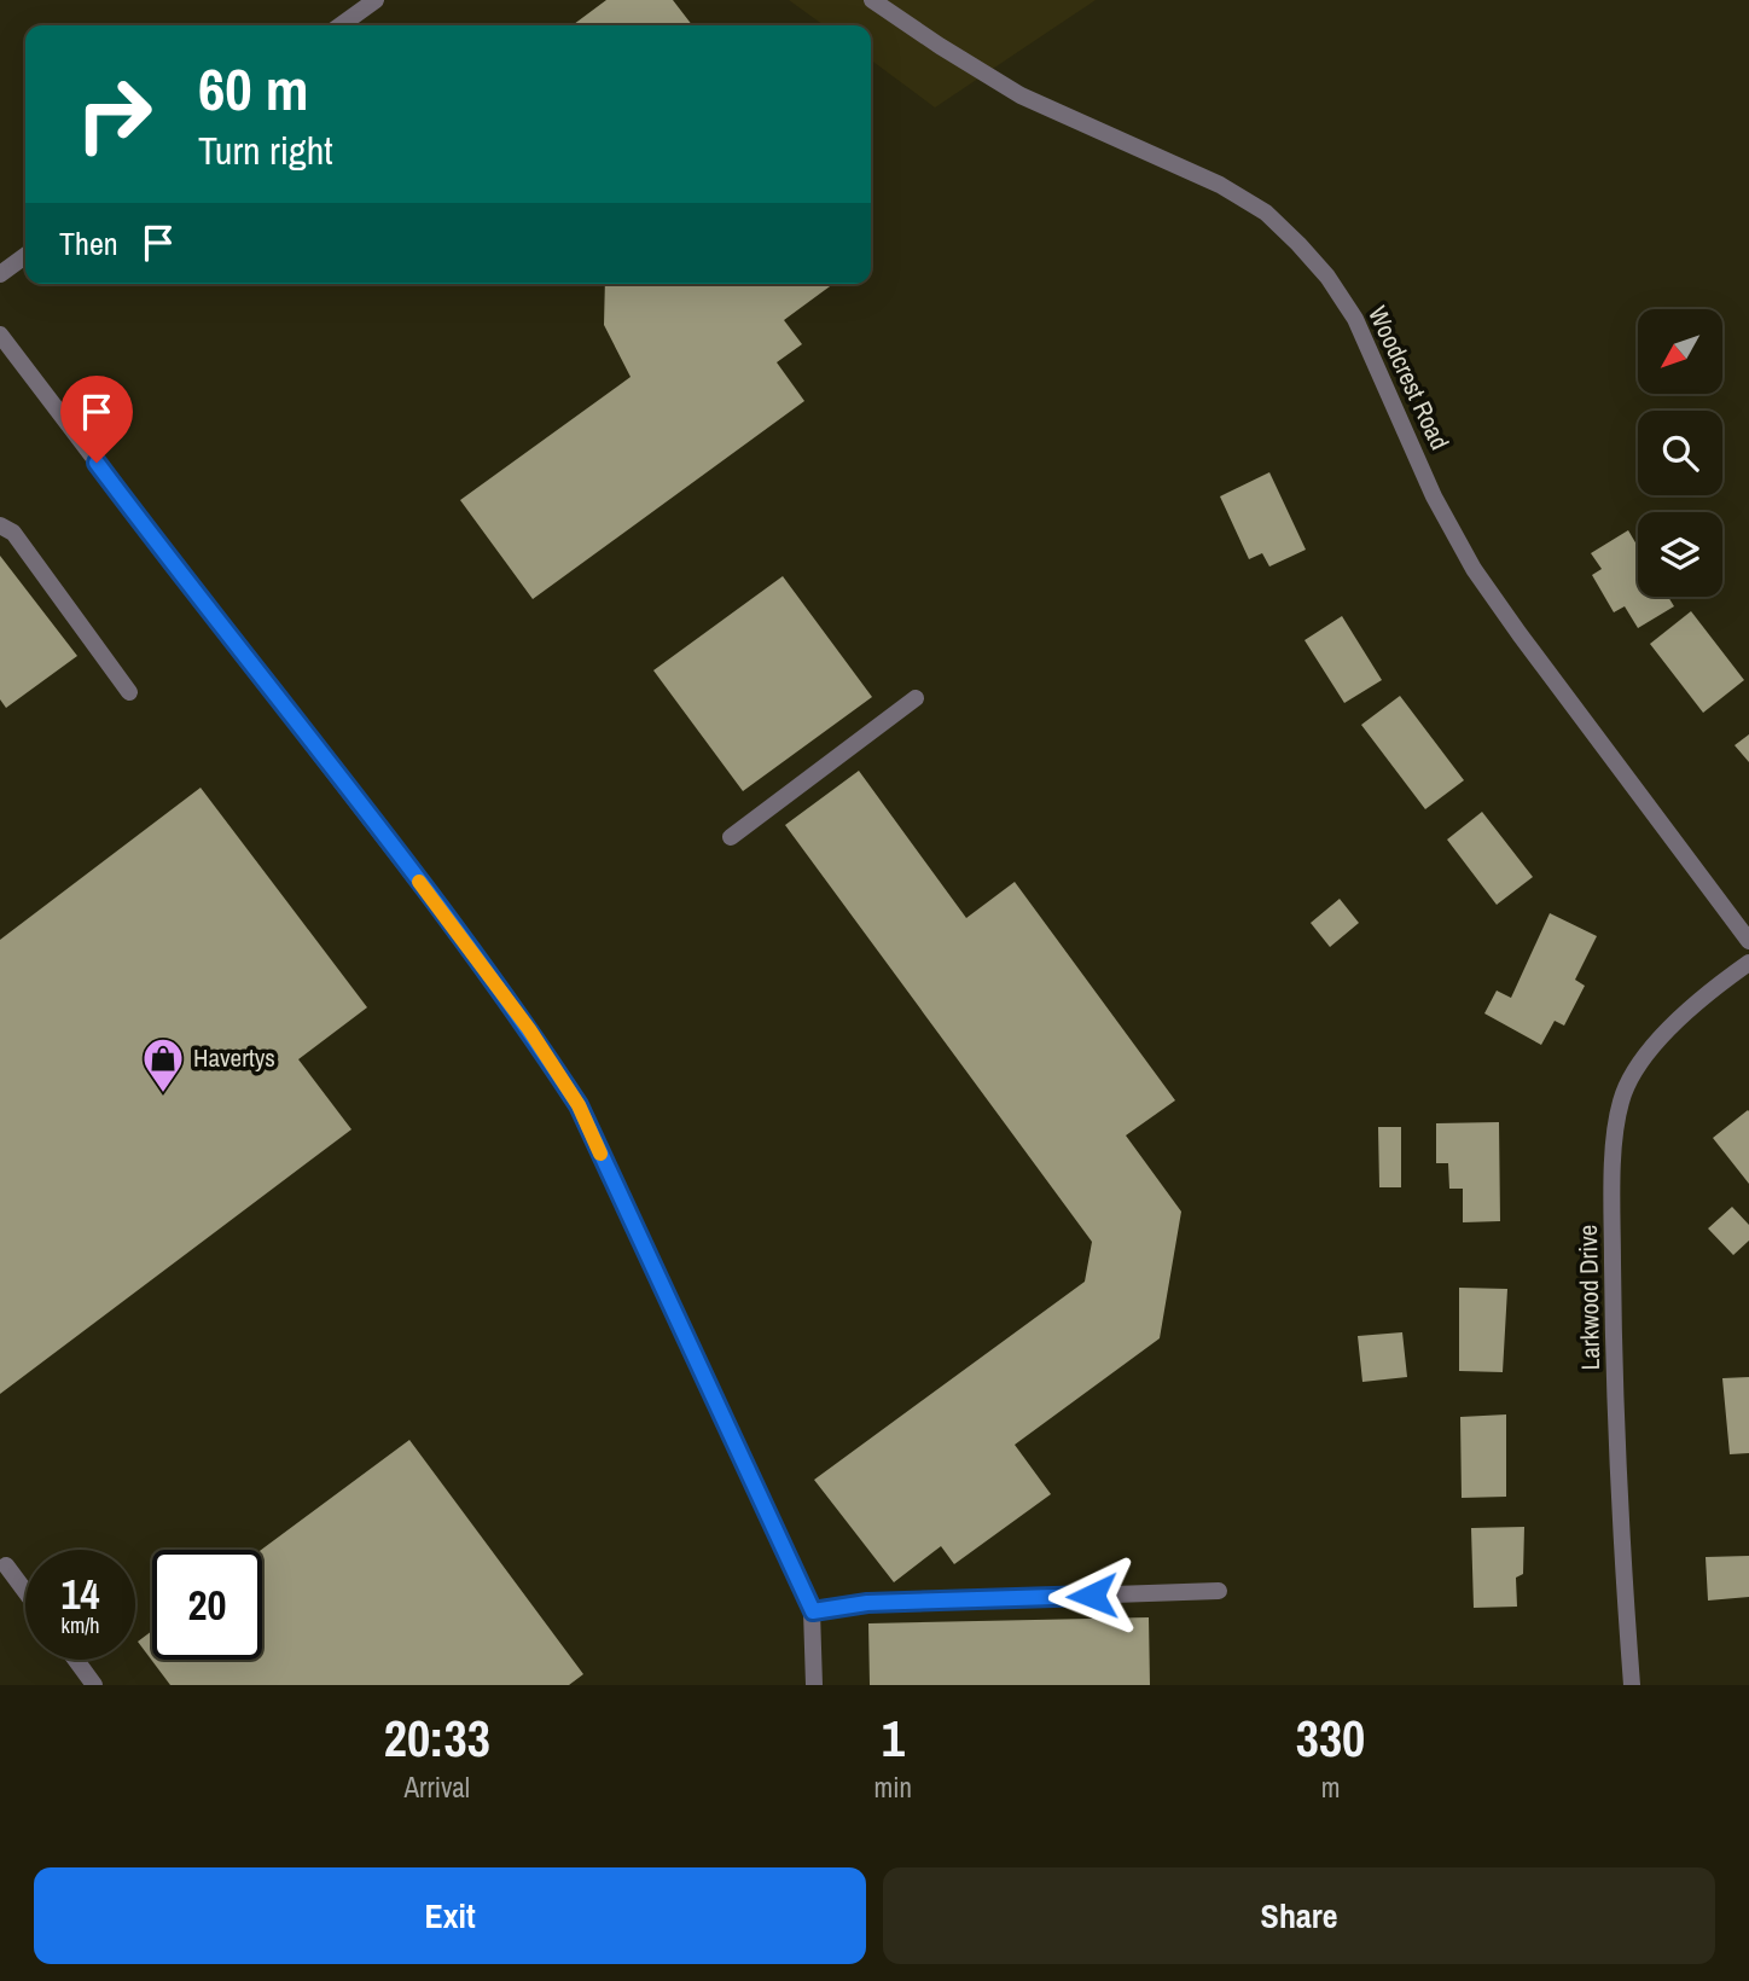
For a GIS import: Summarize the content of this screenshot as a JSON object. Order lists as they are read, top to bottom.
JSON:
{
  "streets": {
    "street": ["Woodcrest Road", "Larkwood Drive"]
  },
  "places": {
    "shop": ["Havertys"]
  },
  "north": "bottom left",
  "page": {
    "turn": ["60 m", "Turn right"],
    "then": "Then",
    "speed": "14 km/h",
    "limit": "20",
    "eta": [
      "20:33",
      "Arrival",
      "1",
      "min",
      "330",
      "m"
    ],
    "buttons": ["Exit", "Share"]
  }
}
